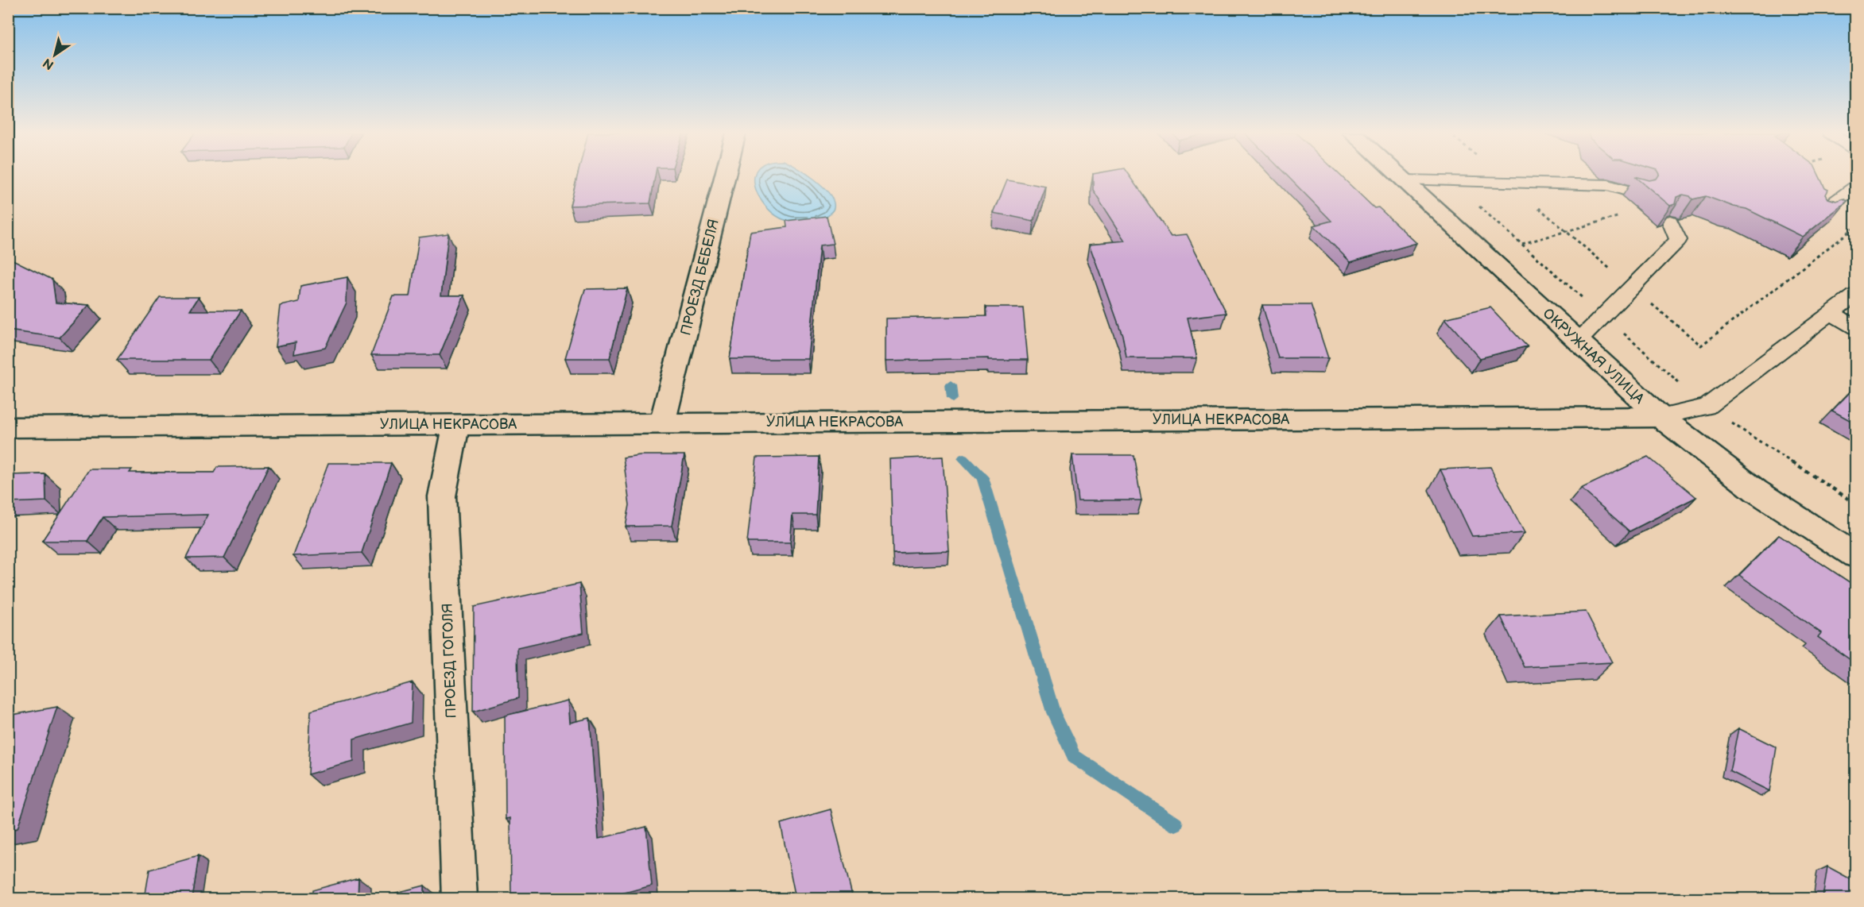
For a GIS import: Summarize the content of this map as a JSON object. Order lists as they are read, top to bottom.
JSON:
{
  "streets": {
    "street": [
      "ПРОЕЗД БЕБЕЛЯ",
      "ОКРУЖНАЯ УЛИЦА",
      "УЛИЦА НЕКРАСОВА",
      "ПРОЕЗД ГОГОЛЯ"
    ]
  },
  "crossings": [
    ["ПРОЕЗД БЕБЕЛЯ", "УЛИЦА НЕКРАСОВА"],
    ["ОКРУЖНАЯ УЛИЦА", "УЛИЦА НЕКРАСОВА"],
    ["УЛИЦА НЕКРАСОВА", "ПРОЕЗД ГОГОЛЯ"]
  ],
  "north": "bottom left"
}
